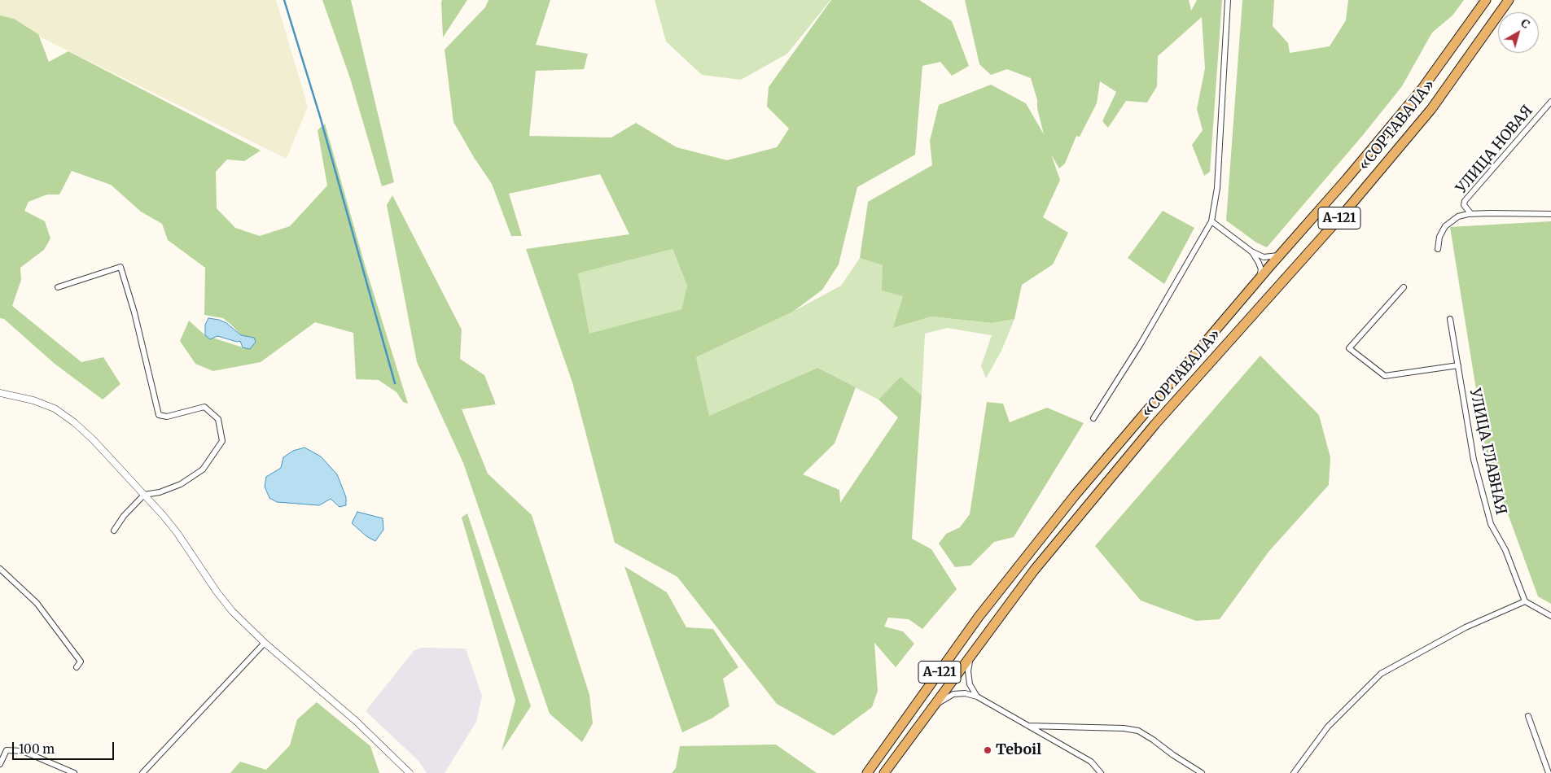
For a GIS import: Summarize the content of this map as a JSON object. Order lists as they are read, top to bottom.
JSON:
{
  "streets": {
    "highway": ["«СОРТАВАЛА»", "А-121"],
    "street": ["УЛИЦА НОВАЯ", "УЛИЦА ГЛАВНАЯ"]
  },
  "places": ["Teboil"],
  "scale_bar": "100 m",
  "north": "top right"
}
